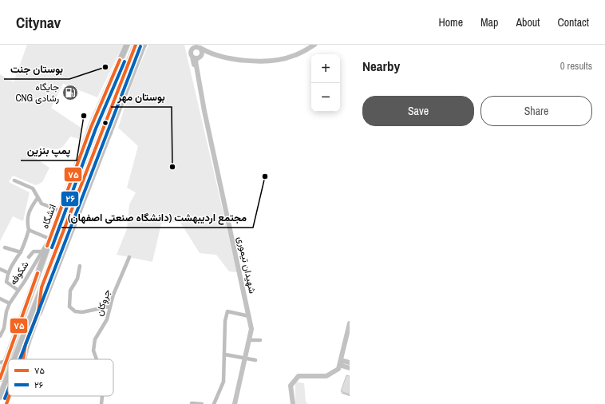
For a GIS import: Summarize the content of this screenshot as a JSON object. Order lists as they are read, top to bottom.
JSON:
{
  "streets": {
    "main road": ["اتشگاه", "شهیدان تیموری"],
    "street": ["شکوفه", "جروکان"]
  },
  "crossings": [
    ["اتشگاه", "شکوفه"]
  ],
  "places": {
    "other": [
      "بوستان جنت",
      "پمپ بنزین",
      "بوستان مهر",
      "مجتمع اردیبهشت (دانشگاه صنعتی اصفهان)"
    ],
    "fuel station": ["جایگاه CNG رشادی"]
  },
  "lines": ["transit line ۷۵", "transit line ۲۶"],
  "legend": ["۷۵", "۲۶"],
  "page": {
    "header": "Citynav",
    "nav": [
      "Home",
      "Map",
      "About",
      "Contact"
    ],
    "heading": ["Nearby", "0 results"],
    "map_buttons": ["+", "−"],
    "buttons": ["Save", "Share"]
  }
}
